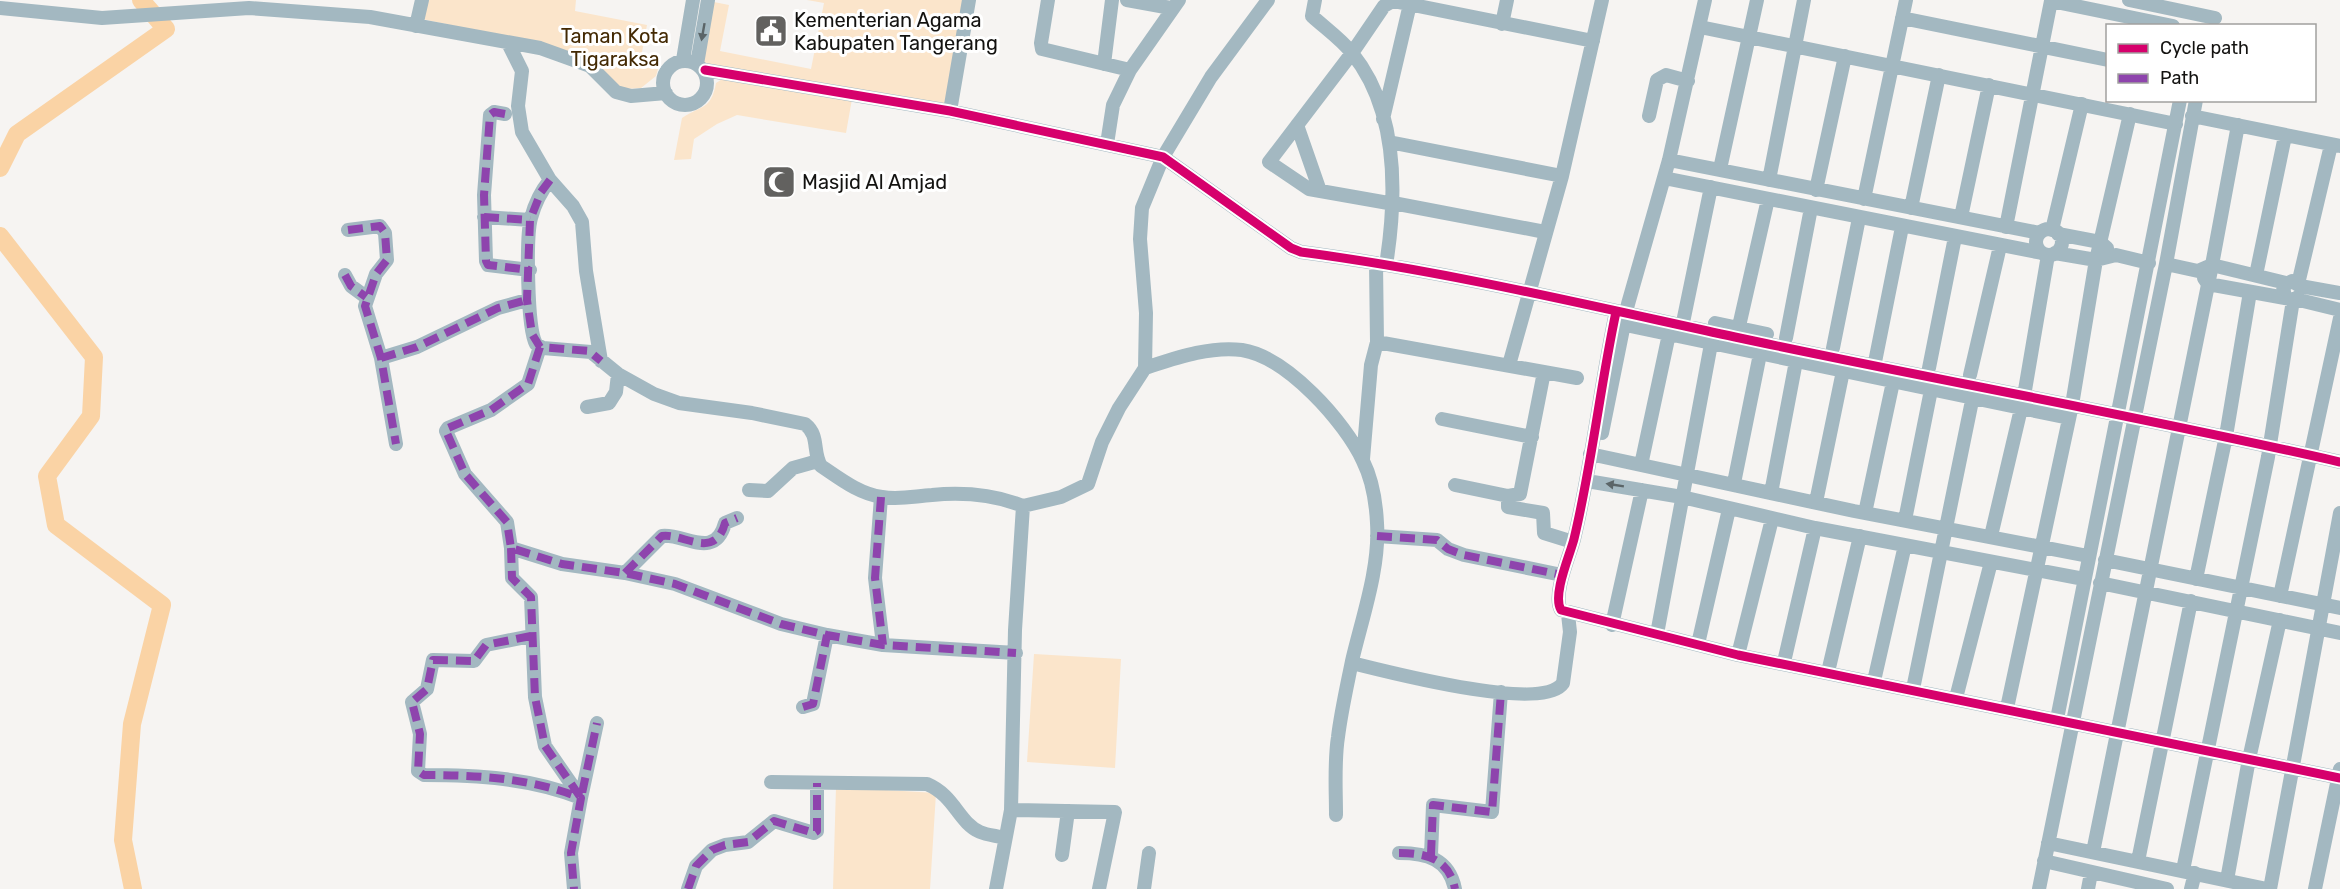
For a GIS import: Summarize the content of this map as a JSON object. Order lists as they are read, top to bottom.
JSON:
{
  "parks": ["Taman Kota Tigaraksa"],
  "places": {
    "public building": ["Kementerian Agama Kabupaten Tangerang"],
    "mosque": ["Masjid Al Amjad"]
  },
  "legend": ["Cycle path", "Path"]
}
